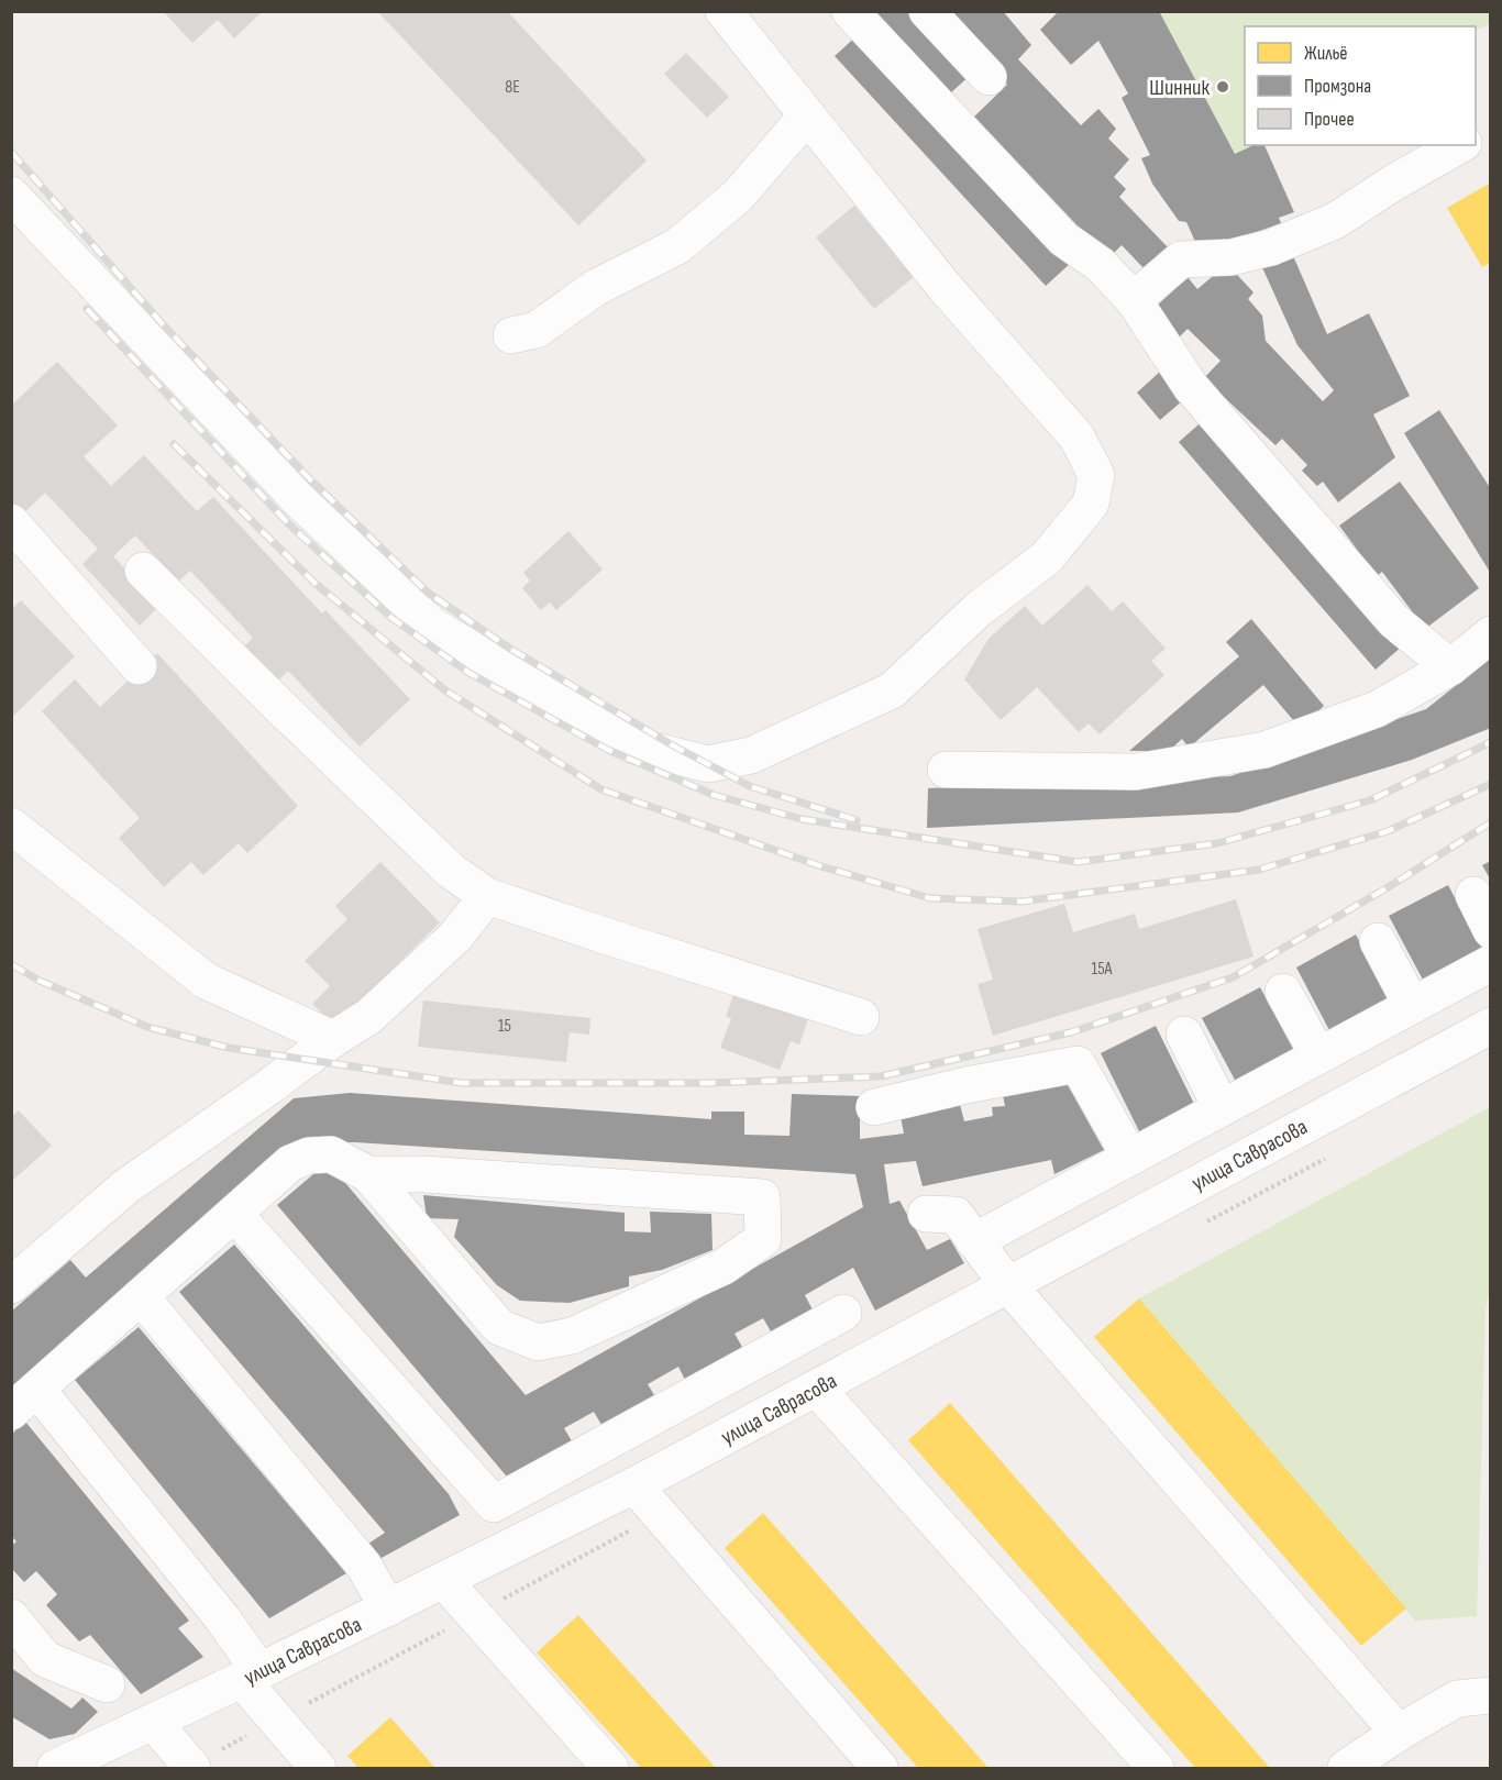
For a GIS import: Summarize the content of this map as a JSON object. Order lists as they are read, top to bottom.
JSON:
{
  "streets": {
    "street": ["улица Саврасова"]
  },
  "places": ["Шинник"],
  "house_numbers": ["8Е", "15А", "15"],
  "legend": ["Жильё", "Промзона", "Прочее"]
}
